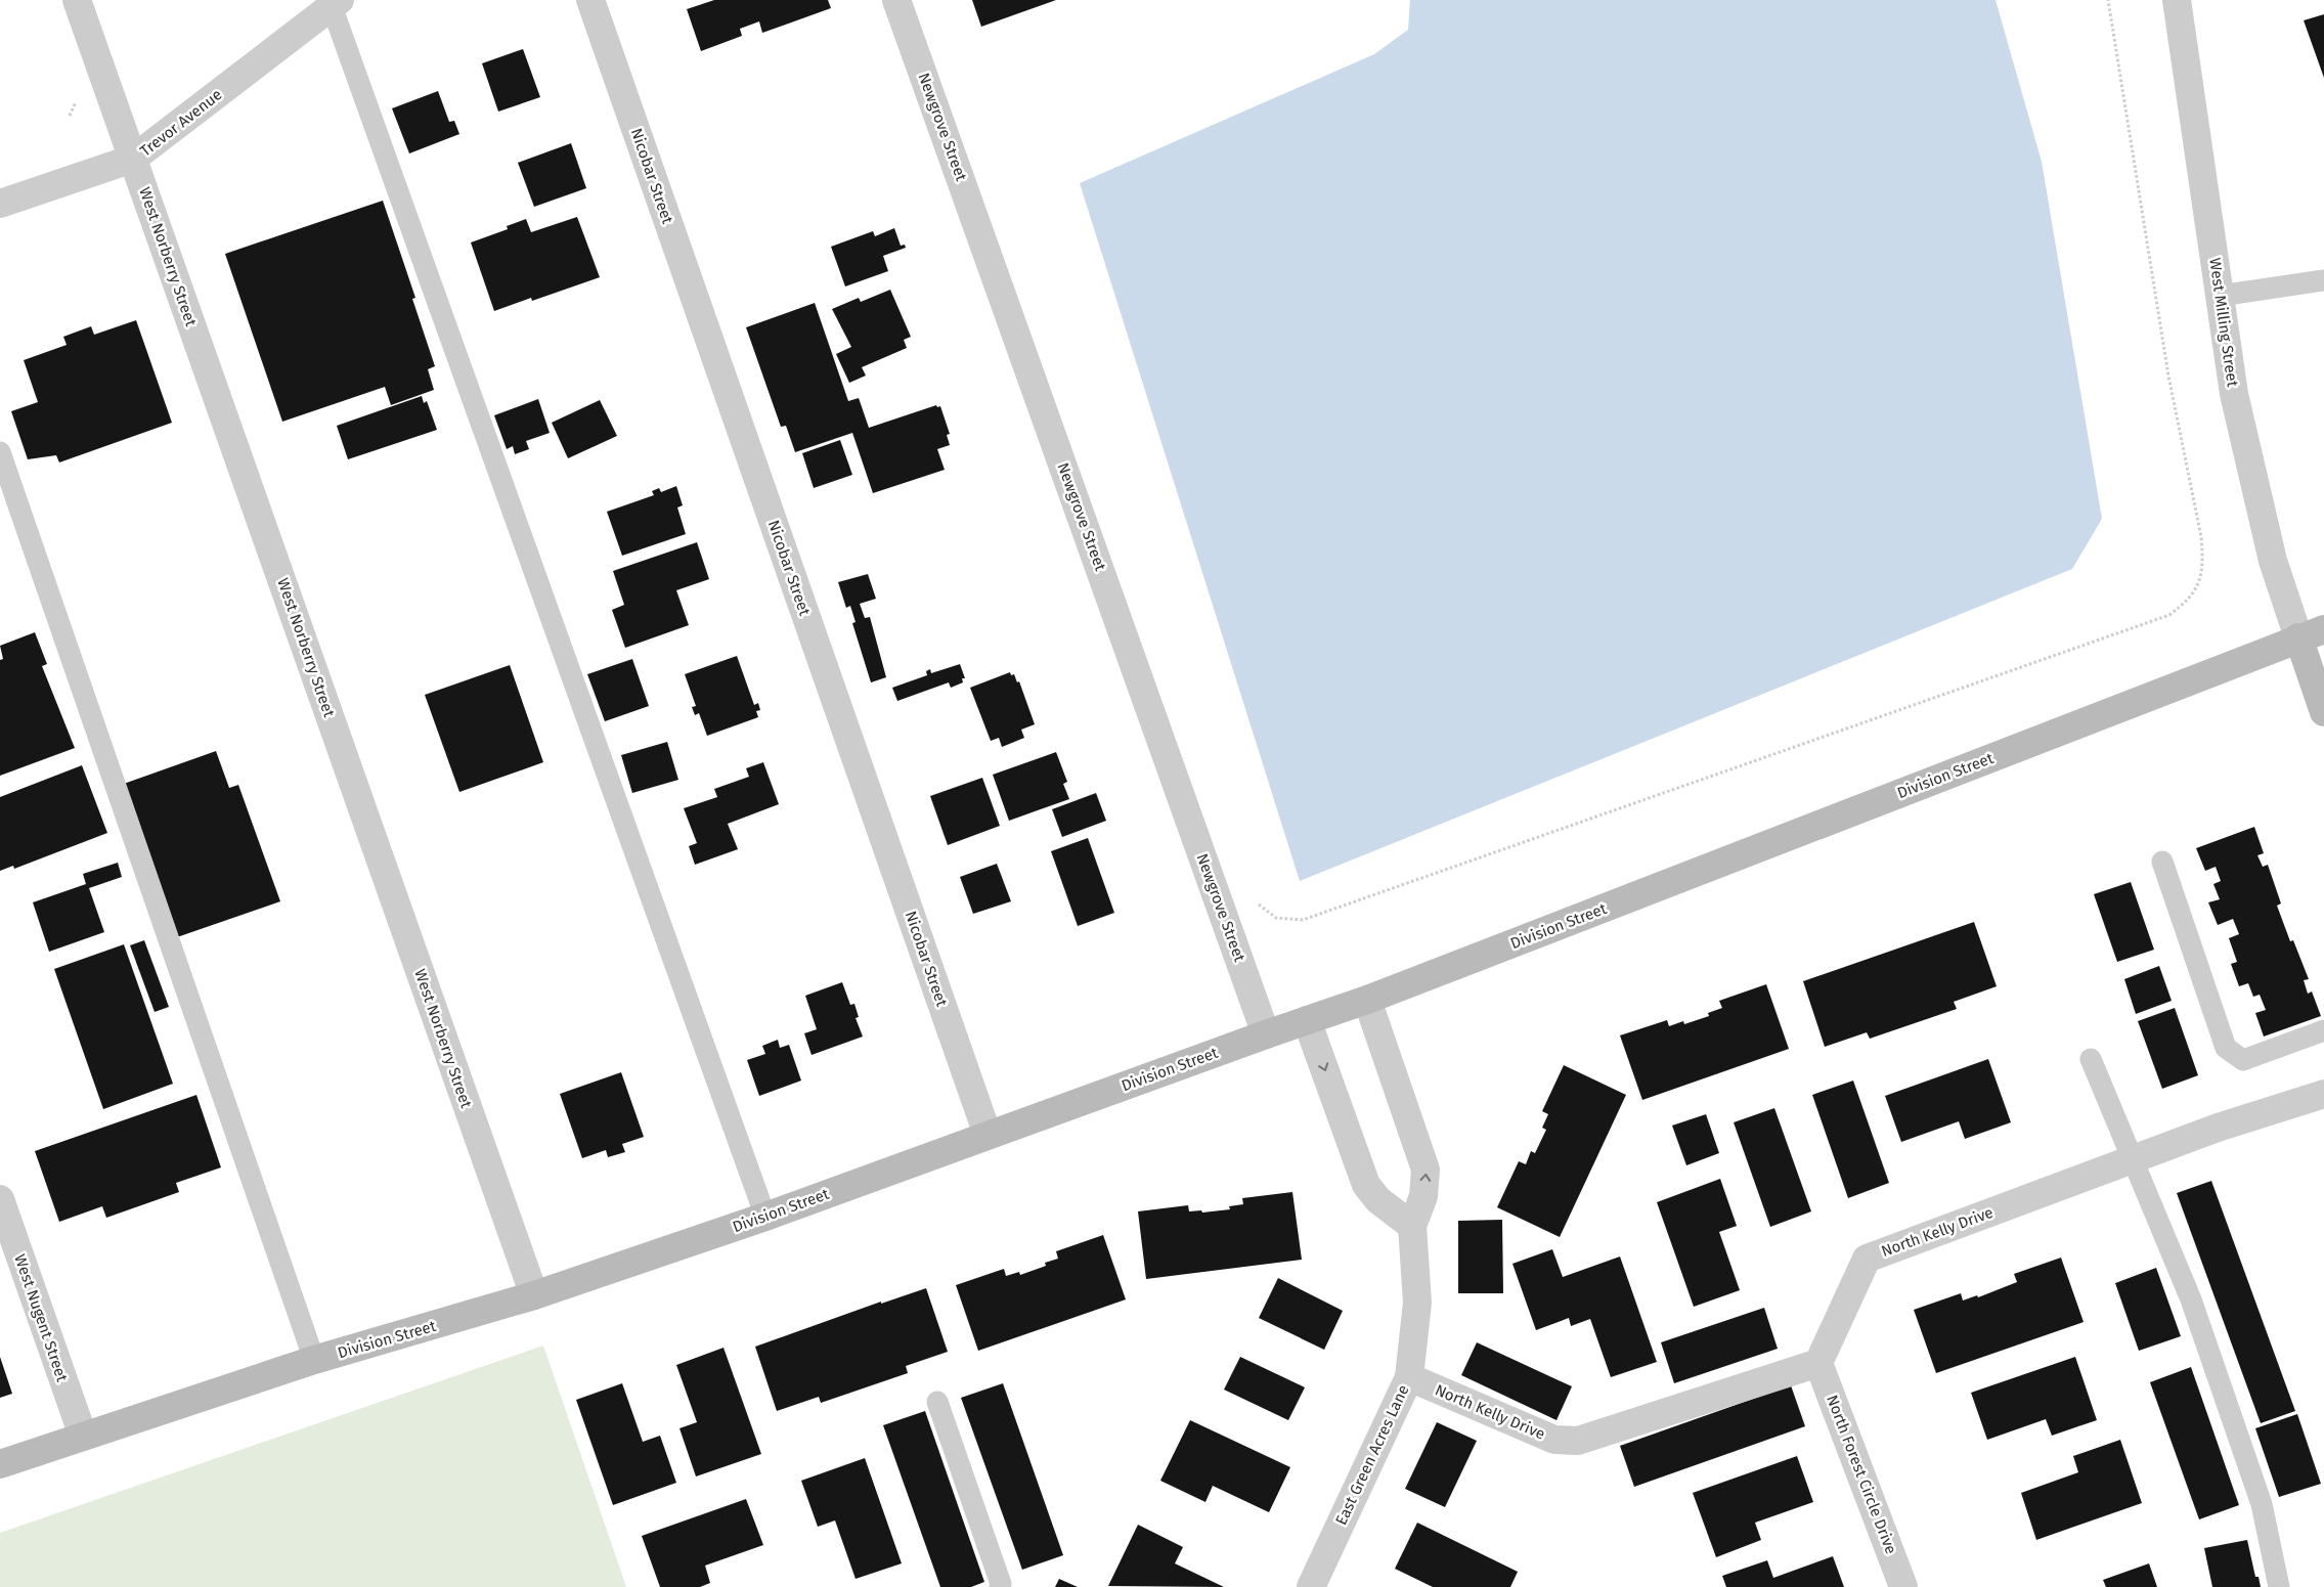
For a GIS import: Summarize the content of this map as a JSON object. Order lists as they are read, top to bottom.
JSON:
{
  "streets": {
    "main road": ["Division Street"],
    "street": [
      "Trevor Avenue",
      "Newgrove Street",
      "Nicobar Street",
      "West Norberry Street",
      "West Milling Street",
      "North Kelly Drive",
      "West Nugent Street",
      "East Green Acres Lane",
      "North Forest Circle Drive"
    ]
  },
  "crossings": [
    ["Trevor Avenue", "West Norberry Street"],
    ["Newgrove Street", "Division Street"],
    ["Nicobar Street", "Division Street"],
    ["West Norberry Street", "Division Street"],
    ["West Milling Street", "Division Street"],
    ["Division Street", "West Nugent Street"],
    ["Division Street", "East Green Acres Lane"],
    ["North Kelly Drive", "East Green Acres Lane"],
    ["North Kelly Drive", "North Forest Circle Drive"]
  ]
}
